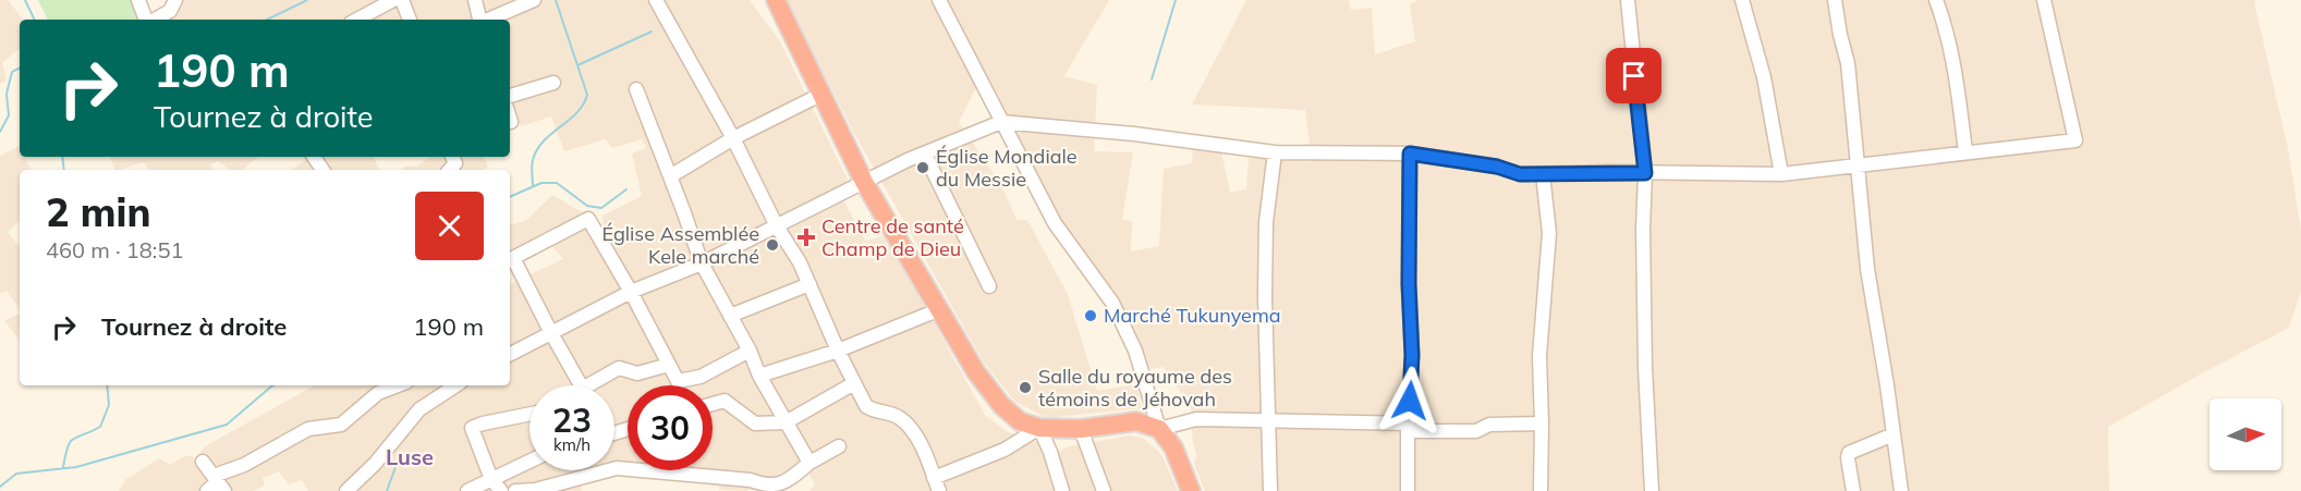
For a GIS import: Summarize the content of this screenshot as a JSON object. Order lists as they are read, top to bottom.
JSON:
{
  "districts": ["Luse"],
  "places": {
    "other": [
      "Église Mondiale du Messie",
      "Église Assemblée Kele marché",
      "Marché Tukunyema",
      "Salle du royaume des témoins de Jéhovah"
    ],
    "health": ["Centre de santé Champ de Dieu"]
  },
  "north": "right",
  "page": {
    "turn": ["190 m", "Tournez à droite"],
    "heading": ["2 min", "460 m · 18:51"],
    "list": [
      {
        "name": "Tournez à droite",
        "value": "190 m"
      }
    ],
    "speed": "23 km/h",
    "limit": "30"
  }
}
